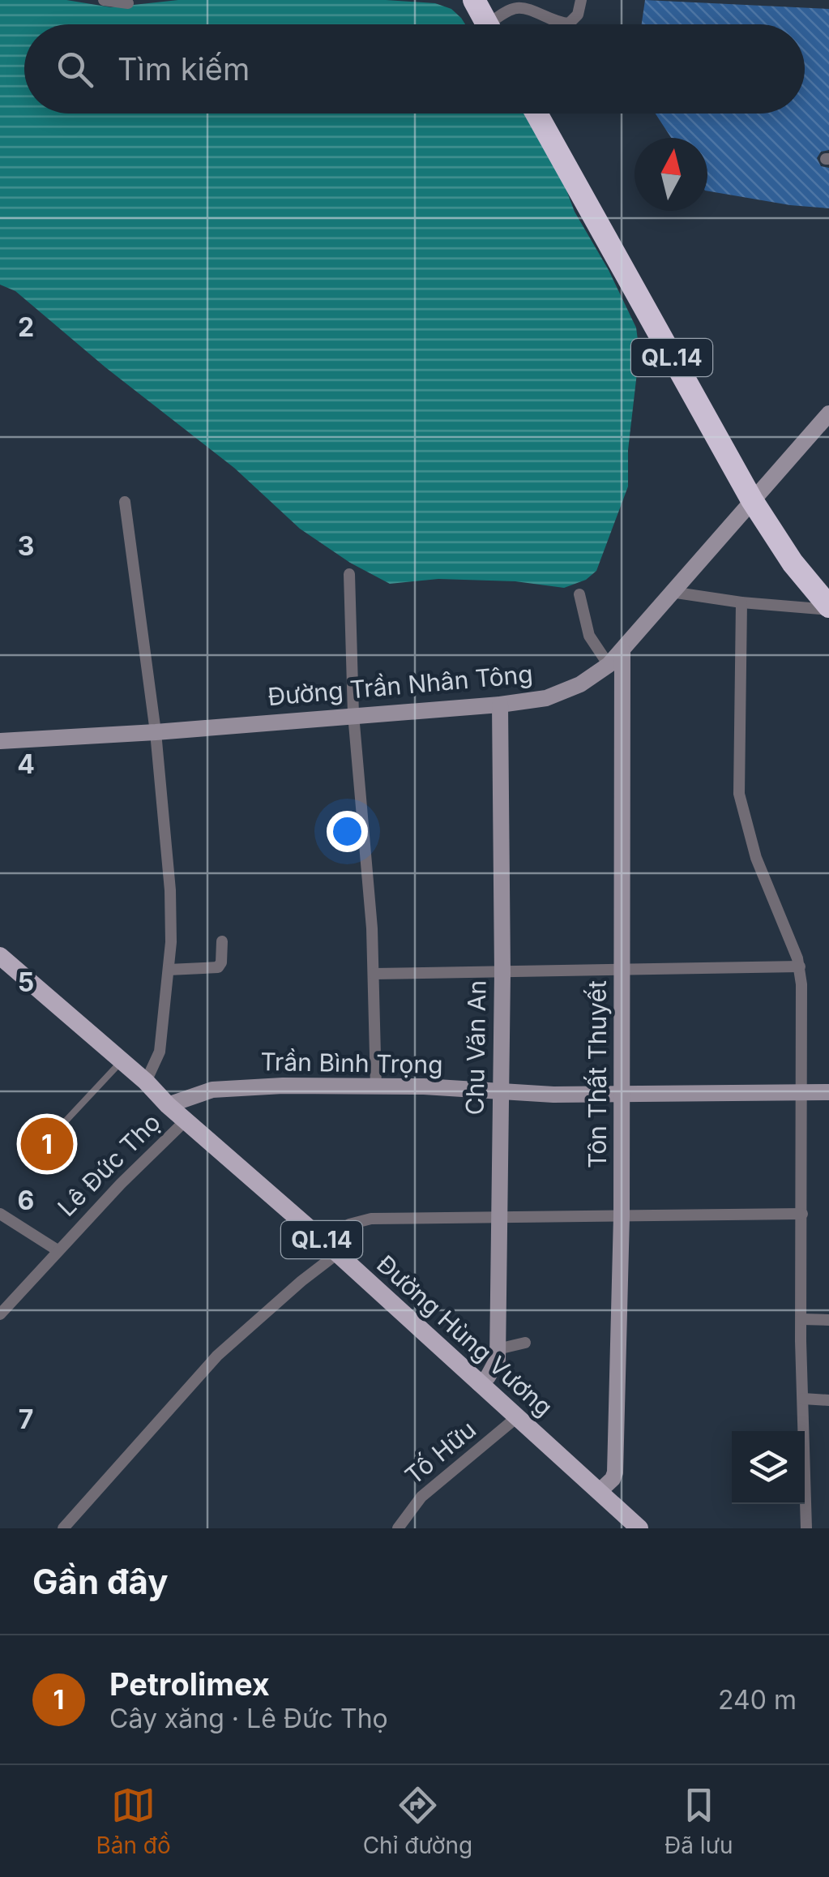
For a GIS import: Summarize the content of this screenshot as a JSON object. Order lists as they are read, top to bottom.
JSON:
{
  "streets": {
    "highway": ["QL.14"],
    "main road": ["Đường Hùng Vương"],
    "street": [
      "Đường Trần Nhân Tông",
      "Chu Văn An",
      "Trần Bình Trọng",
      "Tôn Thất Thuyết",
      "Lê Đức Thọ",
      "Tố Hữu"
    ]
  },
  "crossings": [
    ["QL.14", "Đường Trần Nhân Tông"],
    ["Đường Trần Nhân Tông", "Chu Văn An"],
    ["Đường Trần Nhân Tông", "Tôn Thất Thuyết"],
    ["Chu Văn An", "Trần Bình Trọng"],
    ["Chu Văn An", "Đường Hùng Vương"],
    ["Trần Bình Trọng", "Tôn Thất Thuyết"],
    ["Trần Bình Trọng", "Đường Hùng Vương"],
    ["Tôn Thất Thuyết", "Đường Hùng Vương"],
    ["Lê Đức Thọ", "Đường Hùng Vương"],
    ["Đường Hùng Vương", "Tố Hữu"]
  ],
  "north": "top",
  "page": {
    "search": "Tìm kiếm",
    "pins": "1",
    "heading": "Gần đây",
    "list": [
      {
        "mark": "1",
        "name": "Petrolimex",
        "note": "Cây xăng · Lê Đức Thọ",
        "value": "240 m"
      }
    ],
    "nav": ["Bản đồ", "Chỉ đường", "Đã lưu"]
  },
  "grid": {
    "rows": [
      "2",
      "3",
      "4",
      "5",
      "6",
      "7"
    ]
  }
}
